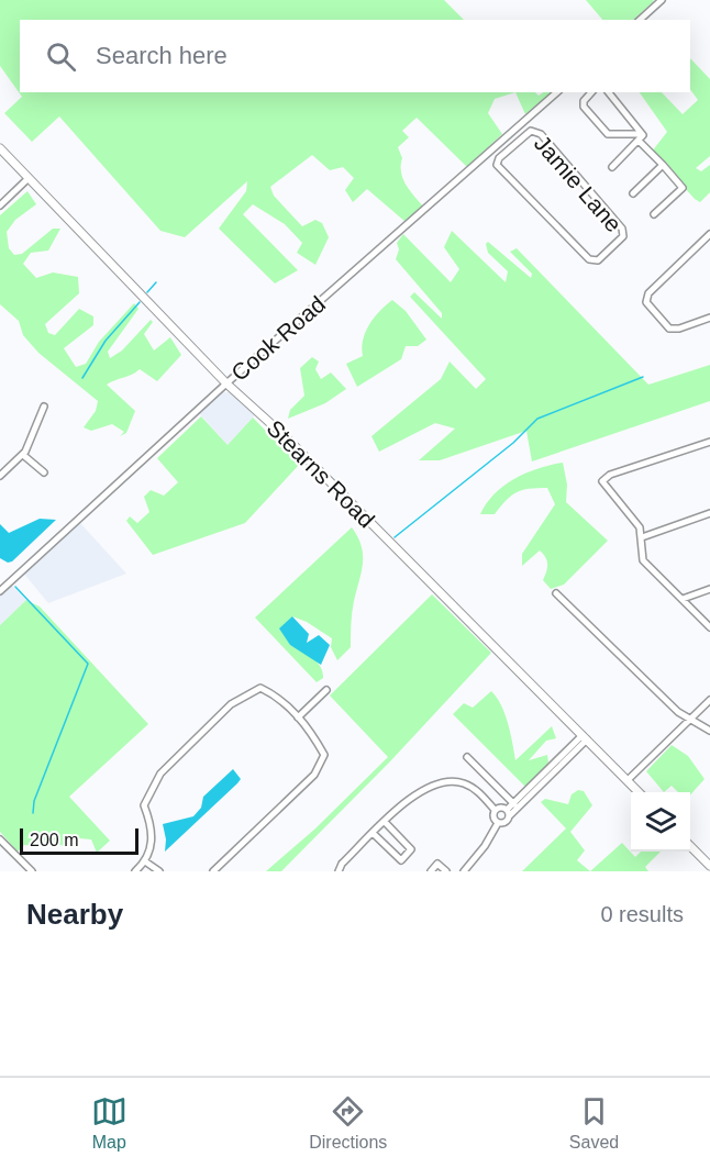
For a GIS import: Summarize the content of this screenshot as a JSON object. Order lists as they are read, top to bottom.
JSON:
{
  "streets": {
    "main road": ["Stearns Road"],
    "street": ["Jamie Lane", "Cook Road"]
  },
  "crossings": [
    ["Jamie Lane", "Cook Road"],
    ["Cook Road", "Stearns Road"]
  ],
  "scale_bar": "200 m",
  "page": {
    "search": "Search here",
    "scale": "200 m",
    "heading": ["Nearby", "0 results"],
    "nav": ["Map", "Directions", "Saved"]
  }
}
